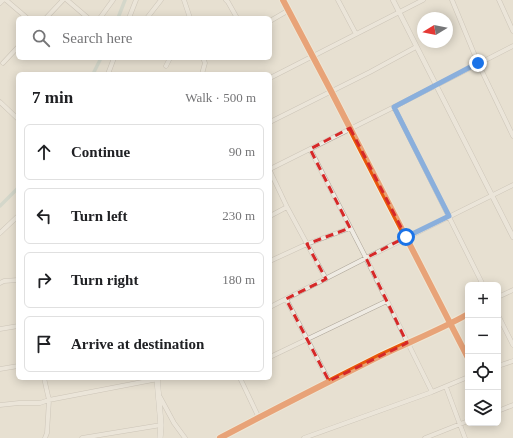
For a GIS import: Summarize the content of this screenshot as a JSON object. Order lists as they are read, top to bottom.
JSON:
{
  "north": "left",
  "page": {
    "search": "Search here",
    "heading": ["7 min", "Walk · 500 m"],
    "list": [
      ["Continue", "90 m"],
      ["Turn left", "230 m"],
      ["Turn right", "180 m"],
      "Arrive at destination"
    ],
    "map_buttons": ["+", "−"]
  }
}
